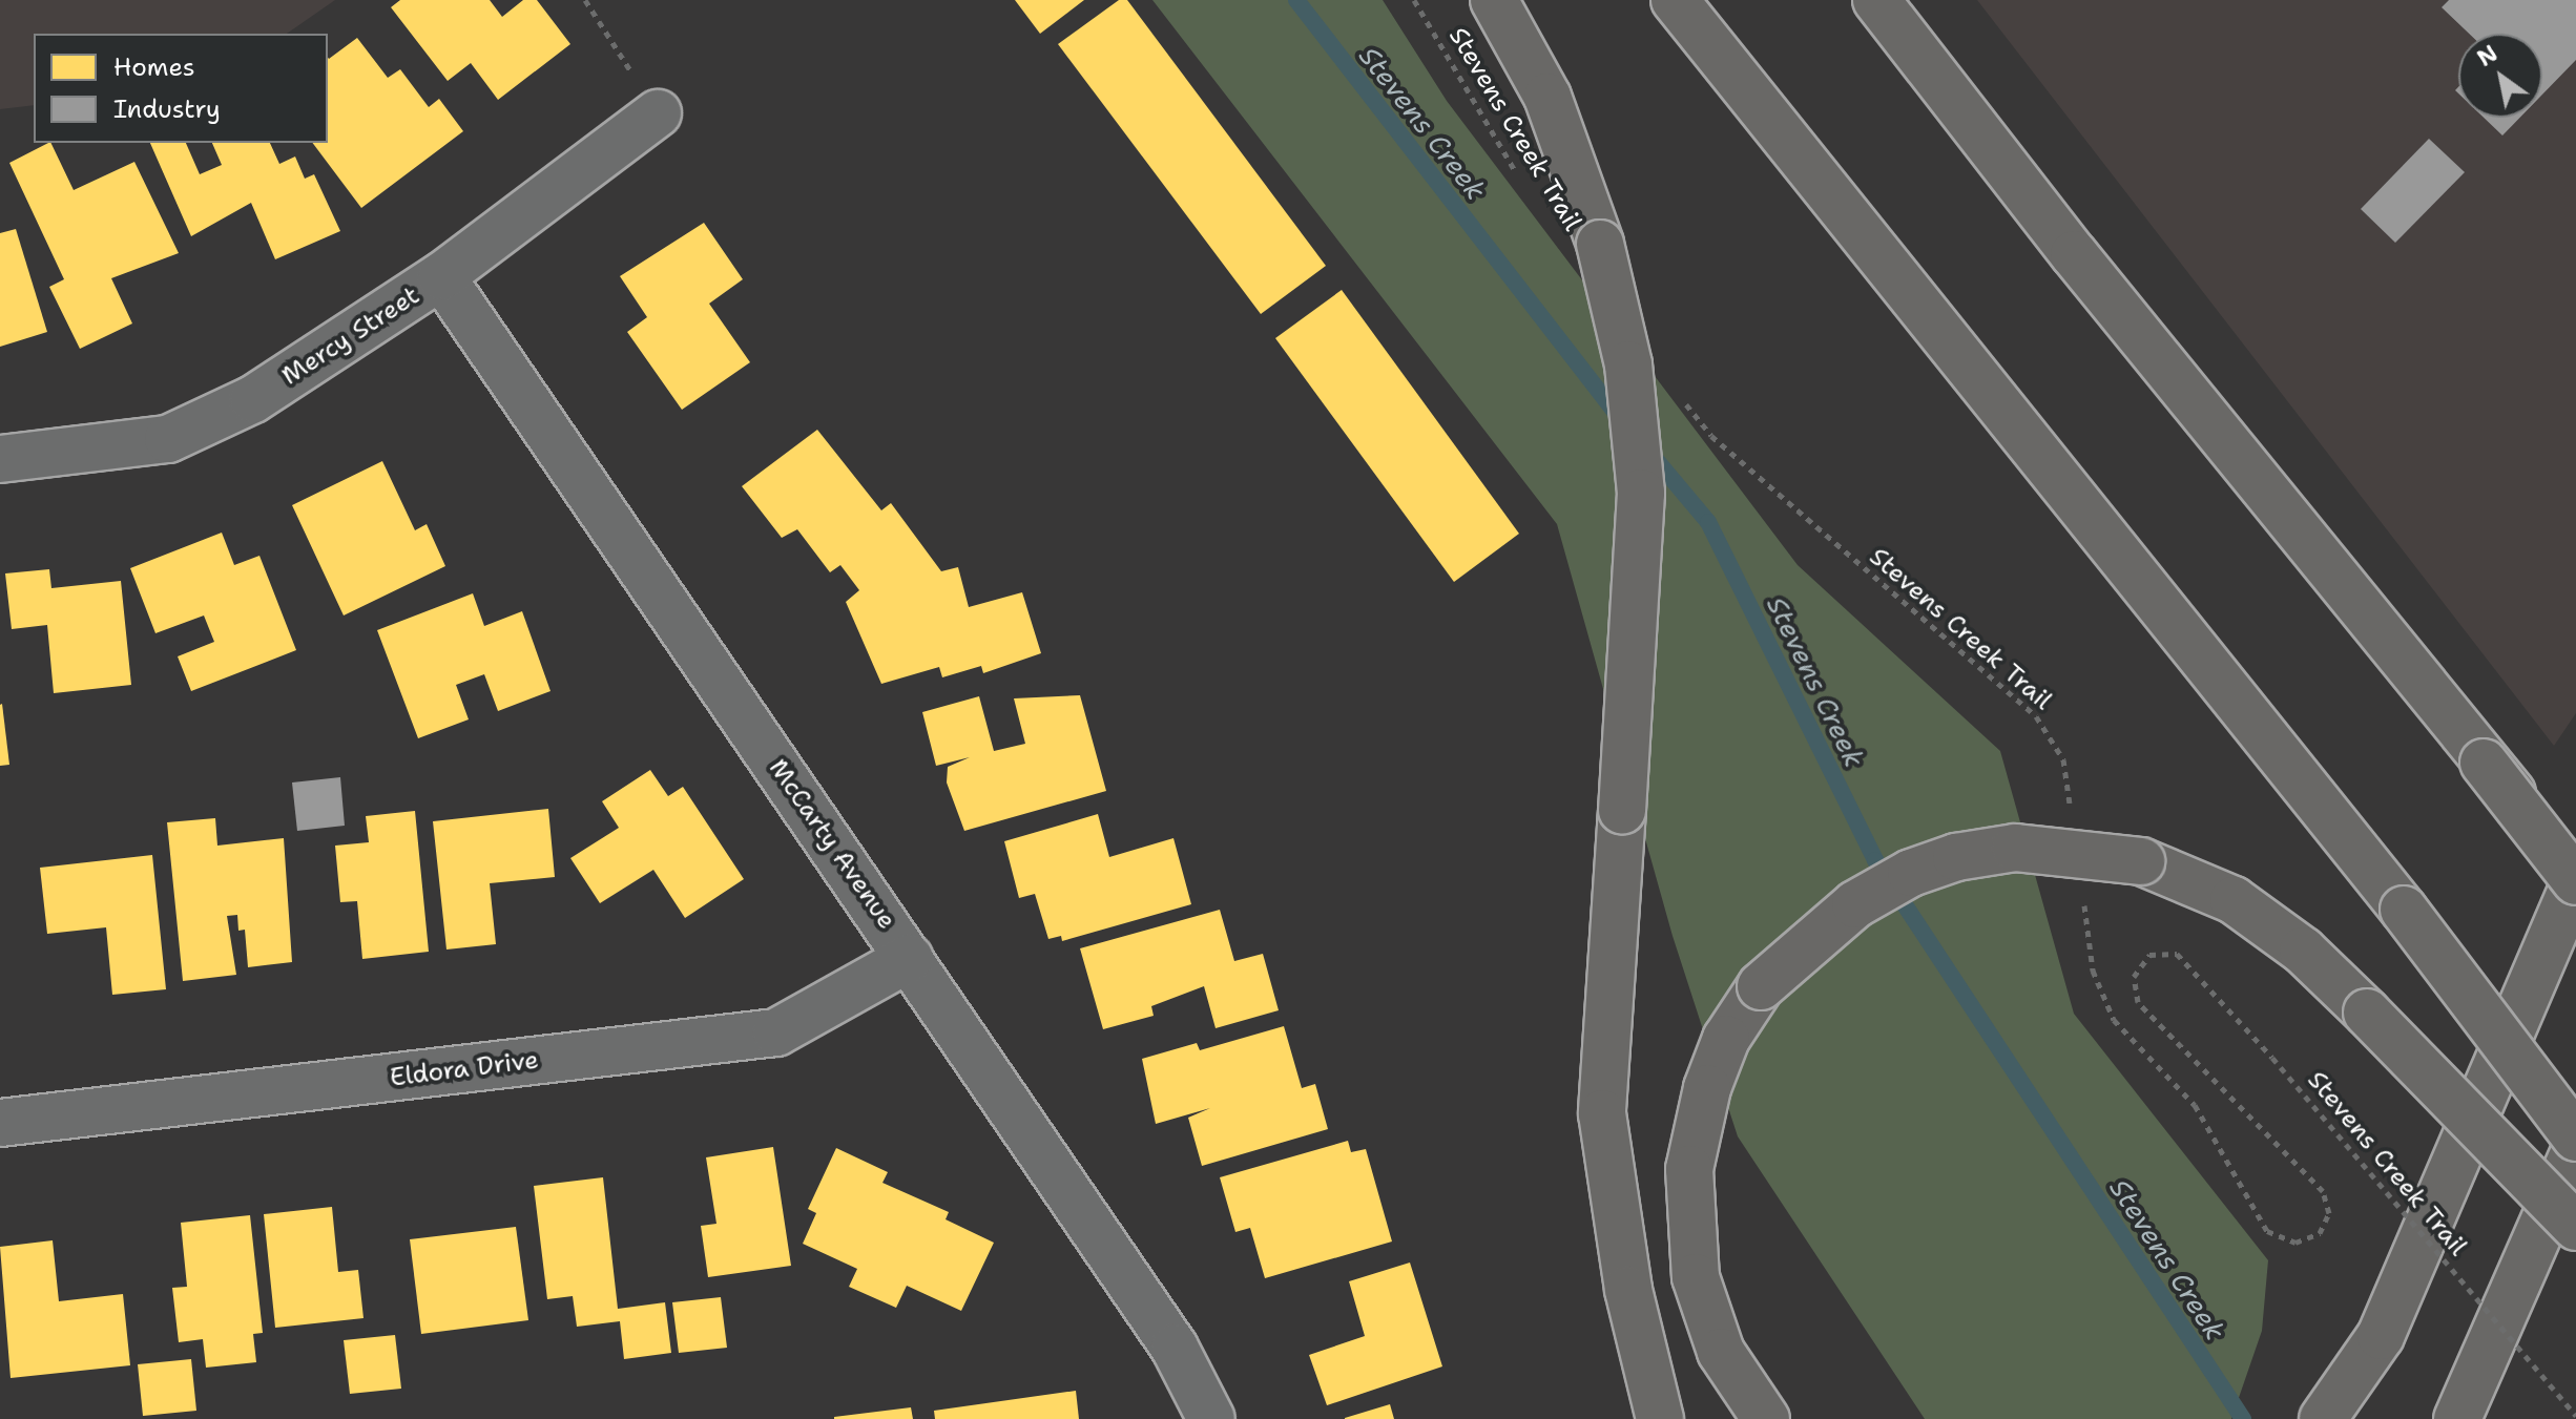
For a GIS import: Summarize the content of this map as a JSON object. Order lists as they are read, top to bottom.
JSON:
{
  "streets": {
    "street": ["Mercy Street", "McCarty Avenue", "Eldora Drive"],
    "path": ["Stevens Creek Trail"]
  },
  "crossings": [
    ["Mercy Street", "McCarty Avenue"],
    ["McCarty Avenue", "Eldora Drive"]
  ],
  "water": ["Stevens Creek"],
  "legend": ["Homes", "Industry"],
  "north": "top left"
}
